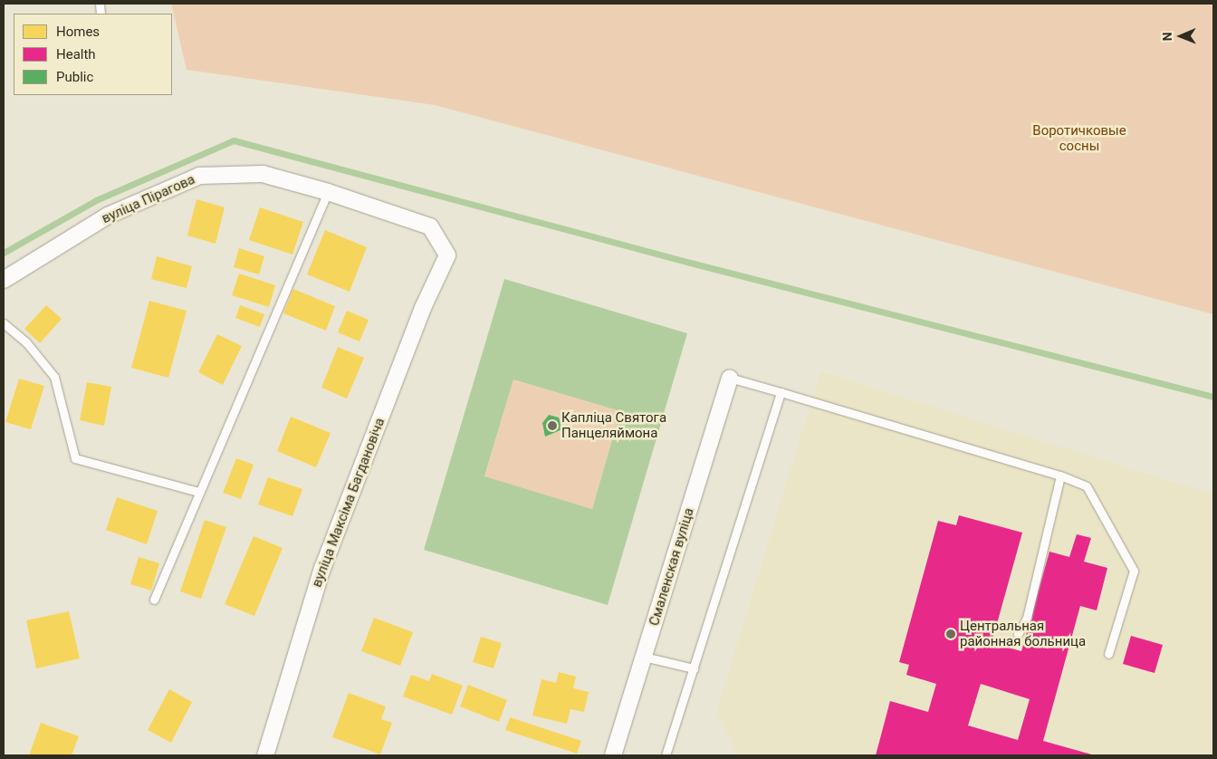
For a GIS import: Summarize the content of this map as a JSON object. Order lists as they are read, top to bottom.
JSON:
{
  "streets": {
    "street": ["вуліца Пірагова", "вуліца Максіма Багдановіча", "Смаленская вуліца"]
  },
  "crossings": [
    ["вуліца Пірагова", "вуліца Максіма Багдановіча"]
  ],
  "parks": ["Воротичковые сосны"],
  "places": ["Капліца Святога Панцеляймона", "Центральная районная больница"],
  "legend": ["Homes", "Health", "Public"],
  "north": "left"
}
